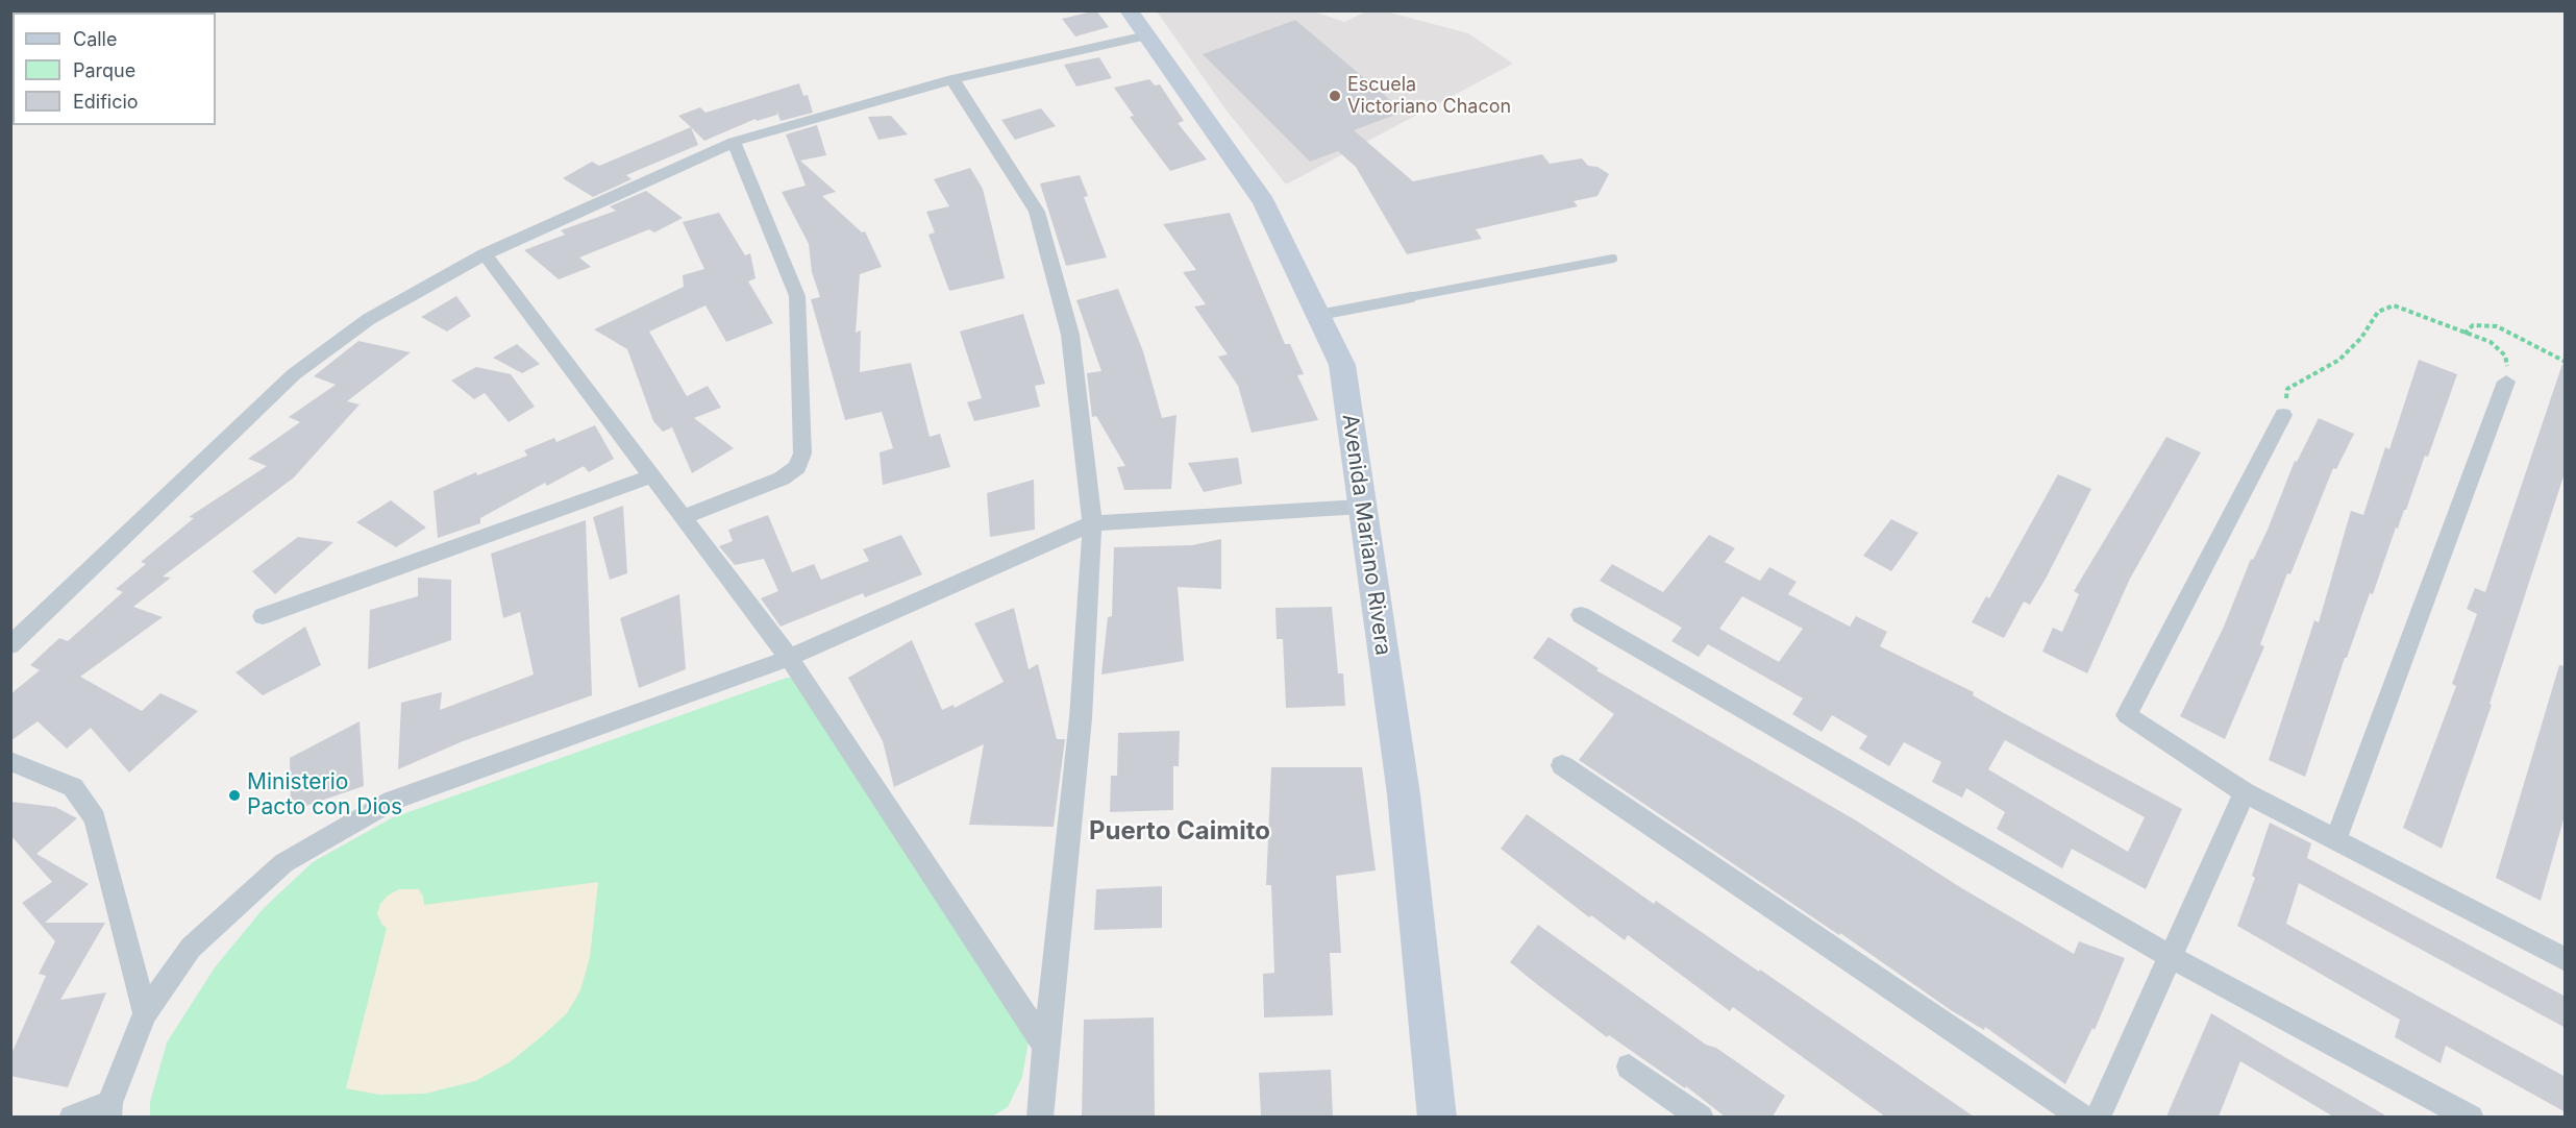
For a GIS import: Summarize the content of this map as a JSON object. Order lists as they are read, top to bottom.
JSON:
{
  "streets": {
    "main road": ["Avenida Mariano Rivera"]
  },
  "districts": ["Puerto Caimito"],
  "places": ["Escuela Victoriano Chacon", "Ministerio Pacto con Dios"],
  "legend": ["Calle", "Parque", "Edificio"]
}
